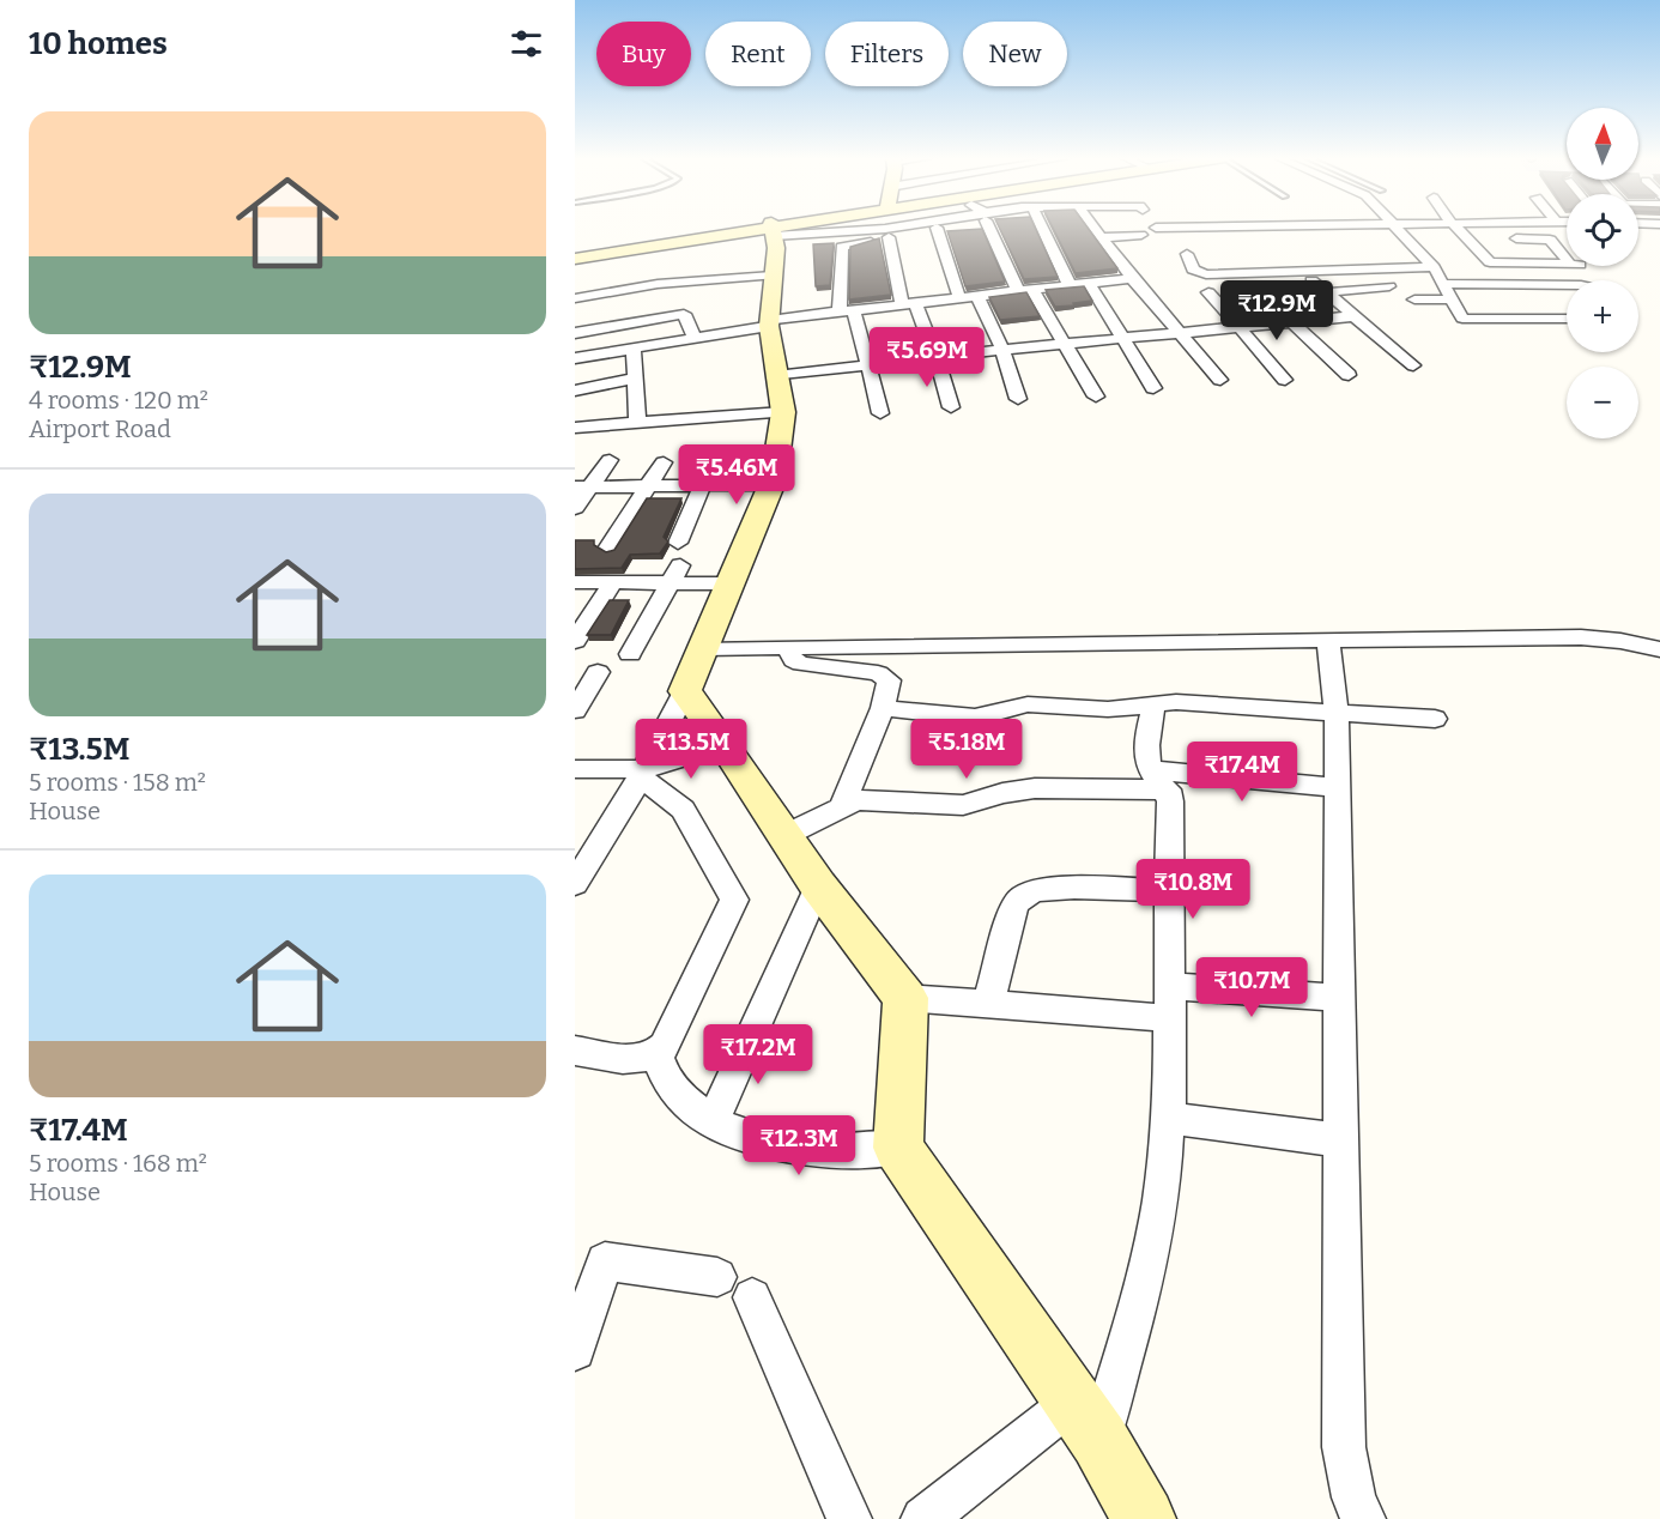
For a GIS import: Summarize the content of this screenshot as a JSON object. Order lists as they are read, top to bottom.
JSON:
{
  "north": "top",
  "page": {
    "heading": "10 homes",
    "chip": [
      "Buy",
      "Rent",
      "Filters",
      "New"
    ],
    "list": [
      {
        "name": "₹12.9M",
        "note": "4 rooms · 120 m² · Airport Road"
      },
      {
        "name": "₹13.5M",
        "note": "5 rooms · 158 m² · House"
      },
      {
        "name": "₹17.4M",
        "note": "5 rooms · 168 m² · House"
      }
    ],
    "map_buttons": ["+", "−"],
    "price": [
      "₹12.9M",
      "₹5.69M",
      "₹5.46M",
      "₹13.5M",
      "₹5.18M",
      "₹17.4M",
      "₹10.8M",
      "₹10.7M",
      "₹17.2M",
      "₹12.3M"
    ]
  }
}
